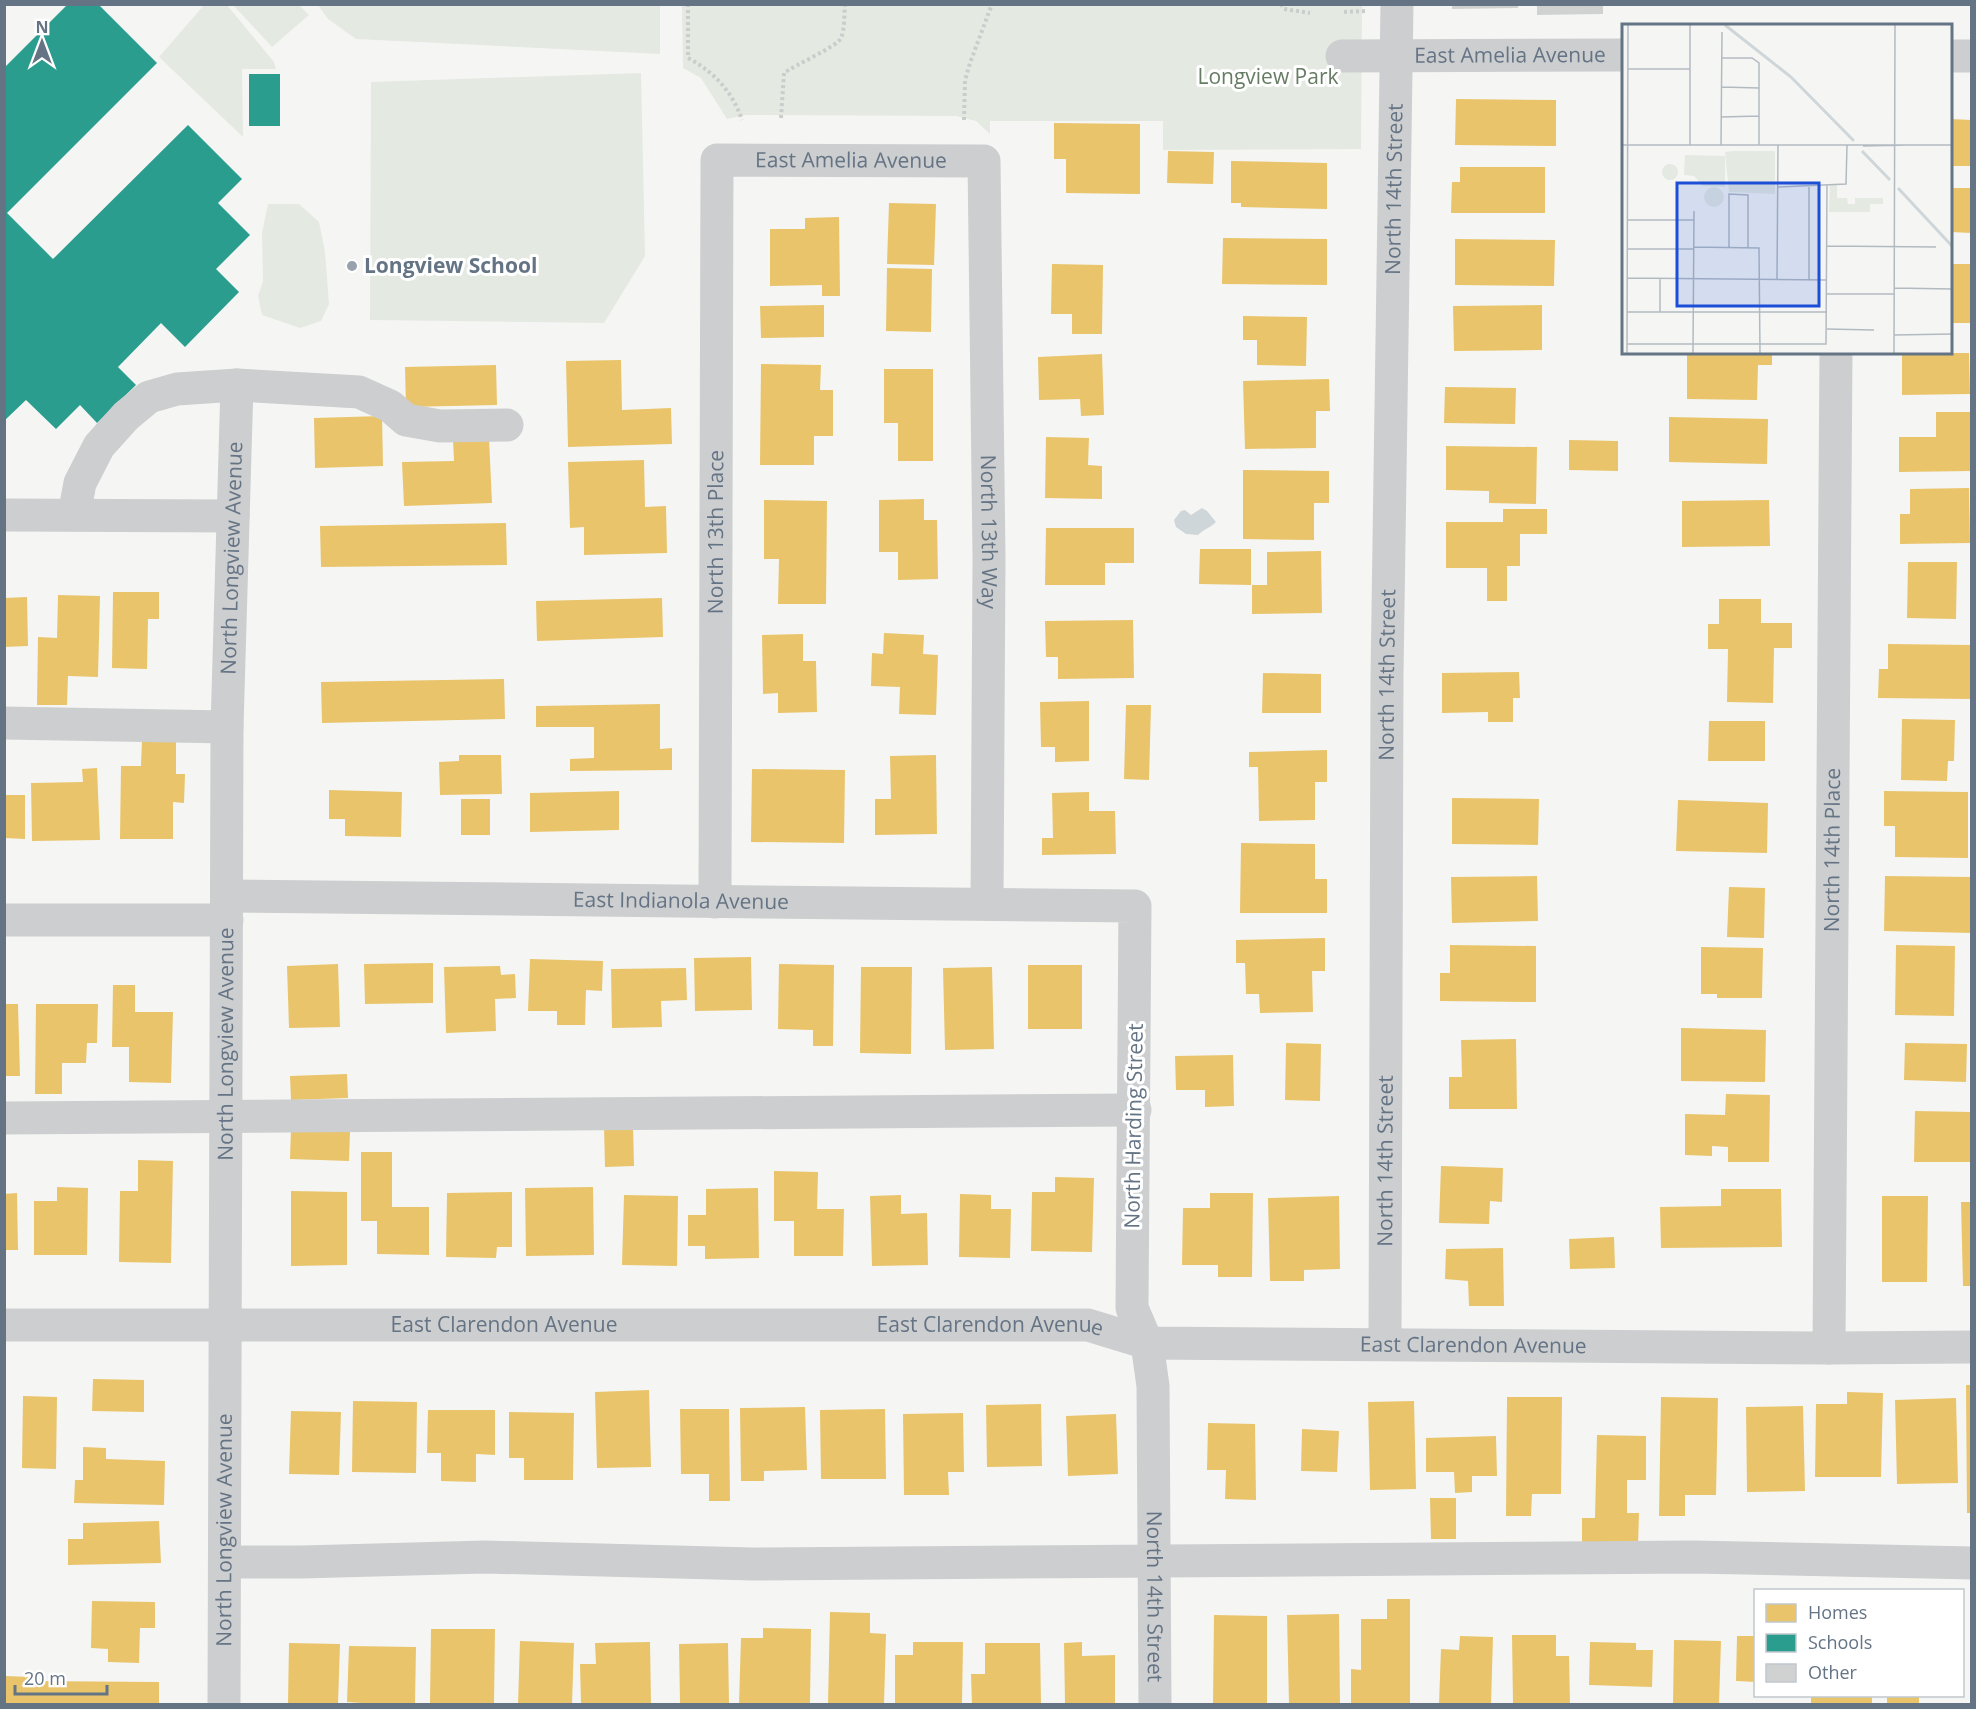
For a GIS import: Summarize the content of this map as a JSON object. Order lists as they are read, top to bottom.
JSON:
{
  "streets": {
    "street": [
      "East Amelia Avenue",
      "North 14th Street",
      "North 13th Place",
      "North 13th Way",
      "North Longview Avenue",
      "North 14th Place",
      "East Indianola Avenue",
      "North Harding Street",
      "East Clarendon Avenue"
    ]
  },
  "crossings": [
    ["East Amelia Avenue", "North 14th Street"],
    ["East Amelia Avenue", "North 13th Place"],
    ["East Amelia Avenue", "North 13th Way"],
    ["North 14th Street", "North Harding Street"],
    ["North 14th Street", "East Clarendon Avenue"],
    ["North 13th Place", "East Indianola Avenue"],
    ["North 13th Way", "East Indianola Avenue"],
    ["North Longview Avenue", "East Indianola Avenue"],
    ["North Longview Avenue", "East Clarendon Avenue"],
    ["North 14th Place", "East Clarendon Avenue"],
    ["East Indianola Avenue", "North Harding Street"],
    ["North Harding Street", "East Clarendon Avenue"]
  ],
  "parks": ["Longview Park"],
  "places": ["Longview School"],
  "legend": ["Homes", "Schools", "Other"],
  "scale_bar": "20 m",
  "north": "top"
}
